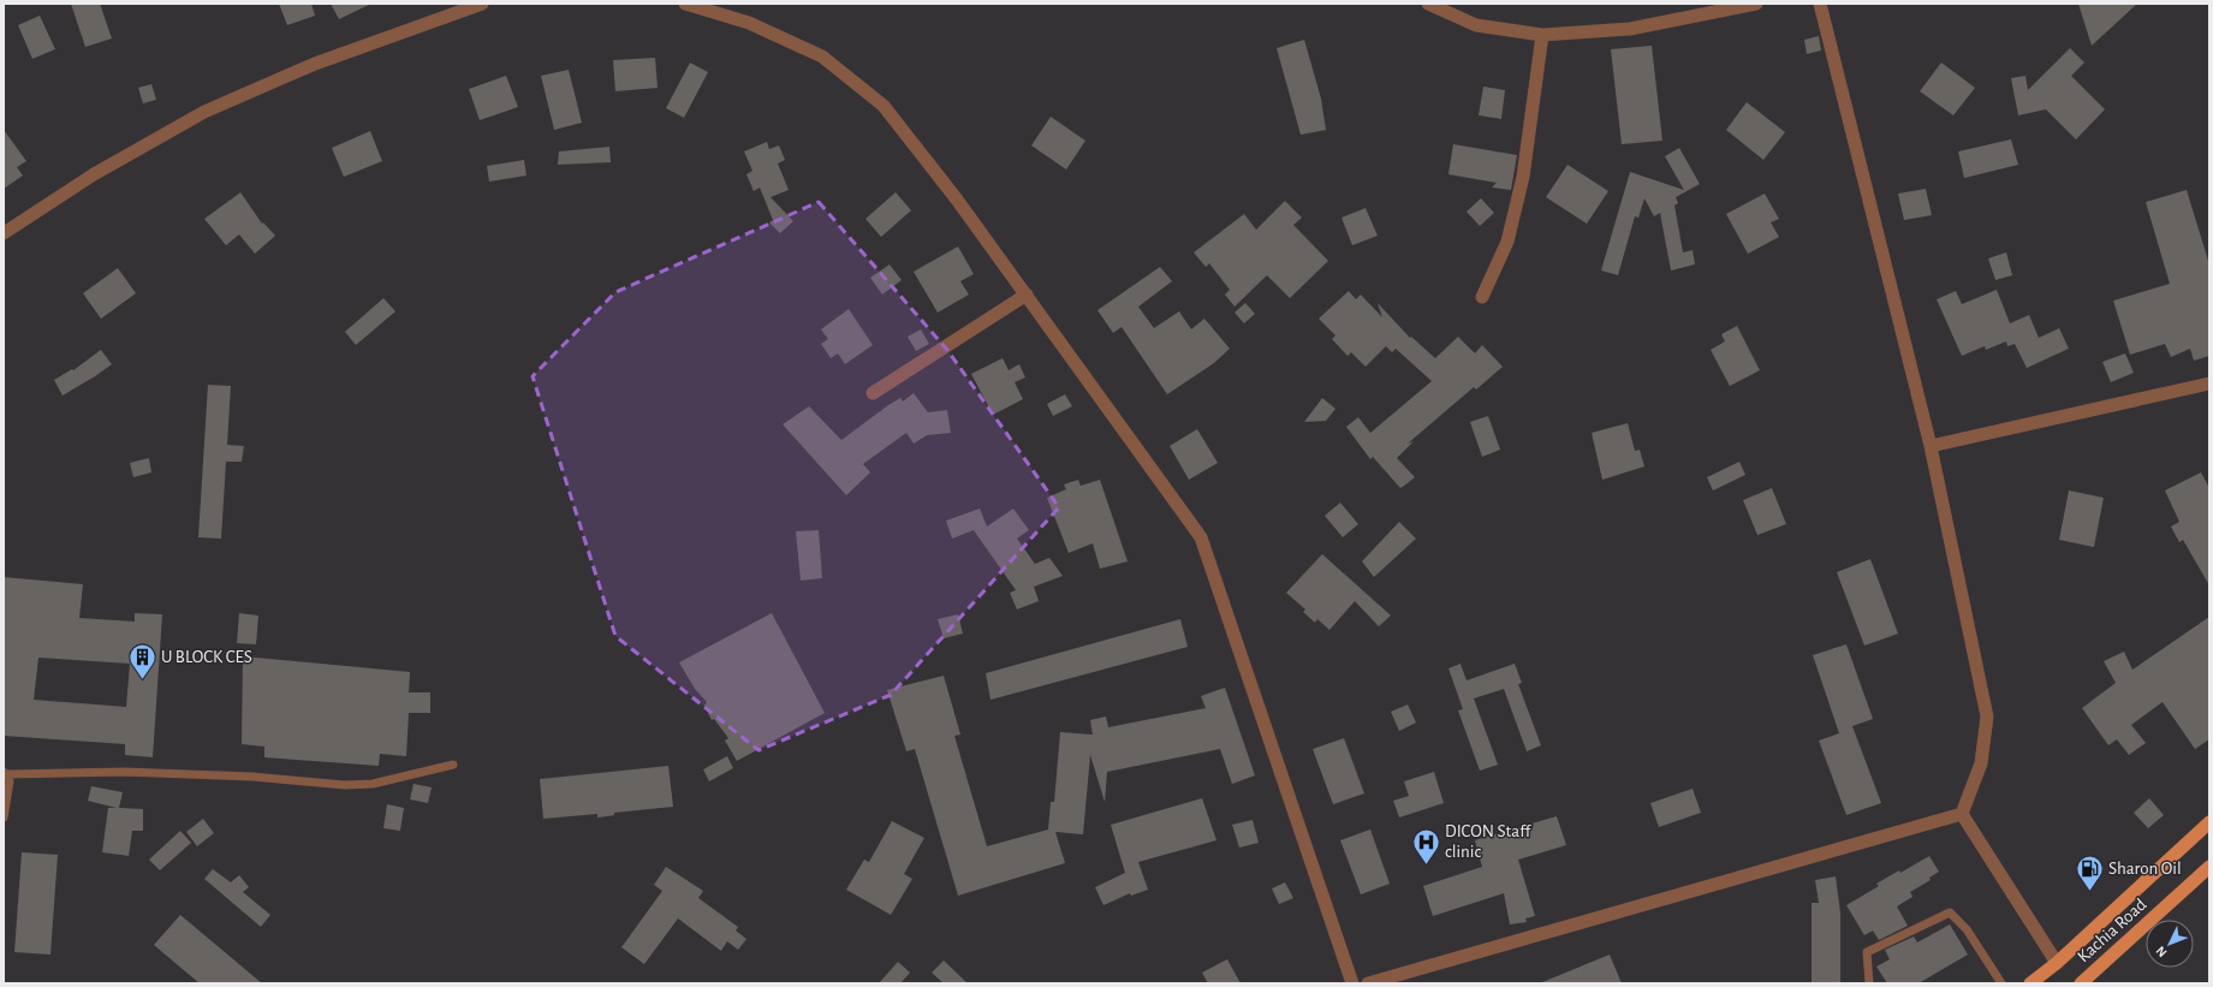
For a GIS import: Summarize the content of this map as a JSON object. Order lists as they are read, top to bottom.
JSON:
{
  "streets": {
    "main road": ["Kachia Road"]
  },
  "places": {
    "building": ["U BLOCK CES"],
    "hospital": ["DICON Staff clinic"],
    "fuel station": ["Sharon Oil"]
  },
  "north": "bottom left"
}
